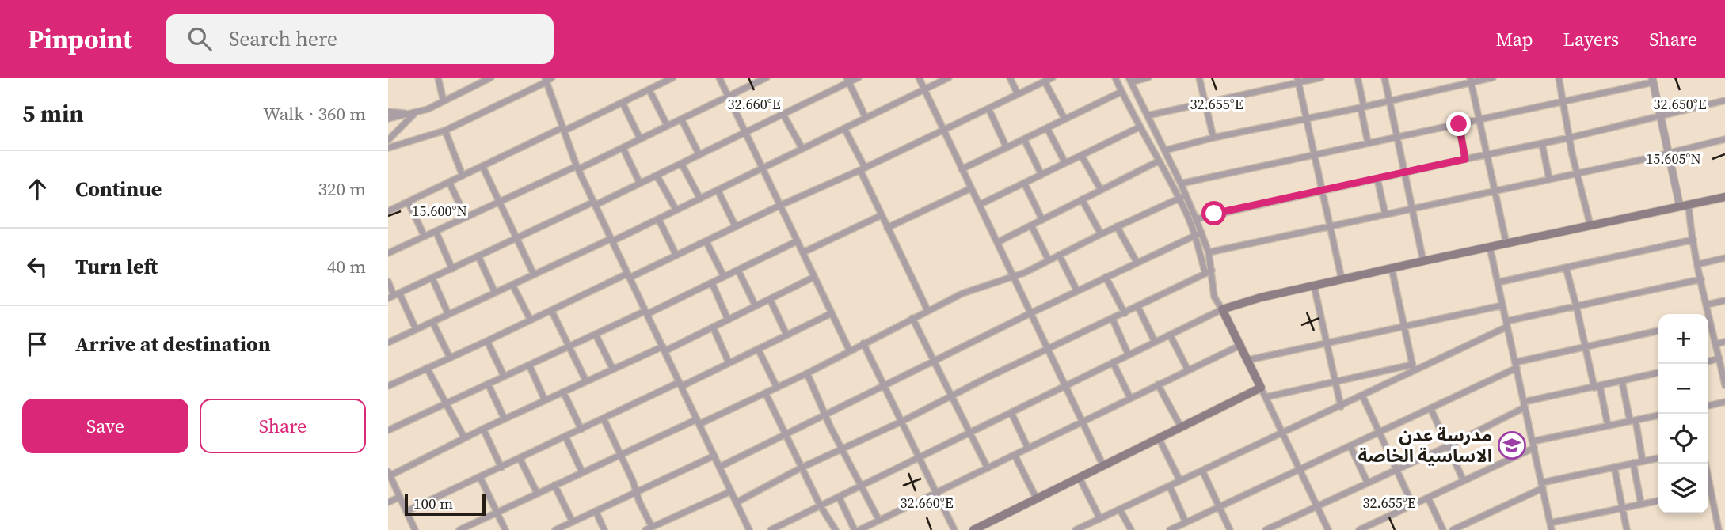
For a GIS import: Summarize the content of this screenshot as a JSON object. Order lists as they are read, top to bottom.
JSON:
{
  "places": {
    "school or university": ["مدرسة عدن الاساسية الخاصة"]
  },
  "scale_bar": "100 m",
  "page": {
    "header": "Pinpoint",
    "search": "Search here",
    "nav": ["Map", "Layers", "Share"],
    "heading": ["5 min", "Walk · 360 m"],
    "list": [
      ["Continue", "320 m"],
      ["Turn left", "40 m"],
      "Arrive at destination"
    ],
    "map_buttons": ["+", "−"],
    "buttons": ["Save", "Share"],
    "scale": "100 m"
  },
  "coordinates": [
    "32.660°E",
    "32.655°E",
    "32.650°E",
    "15.605°N",
    "15.600°N"
  ]
}
